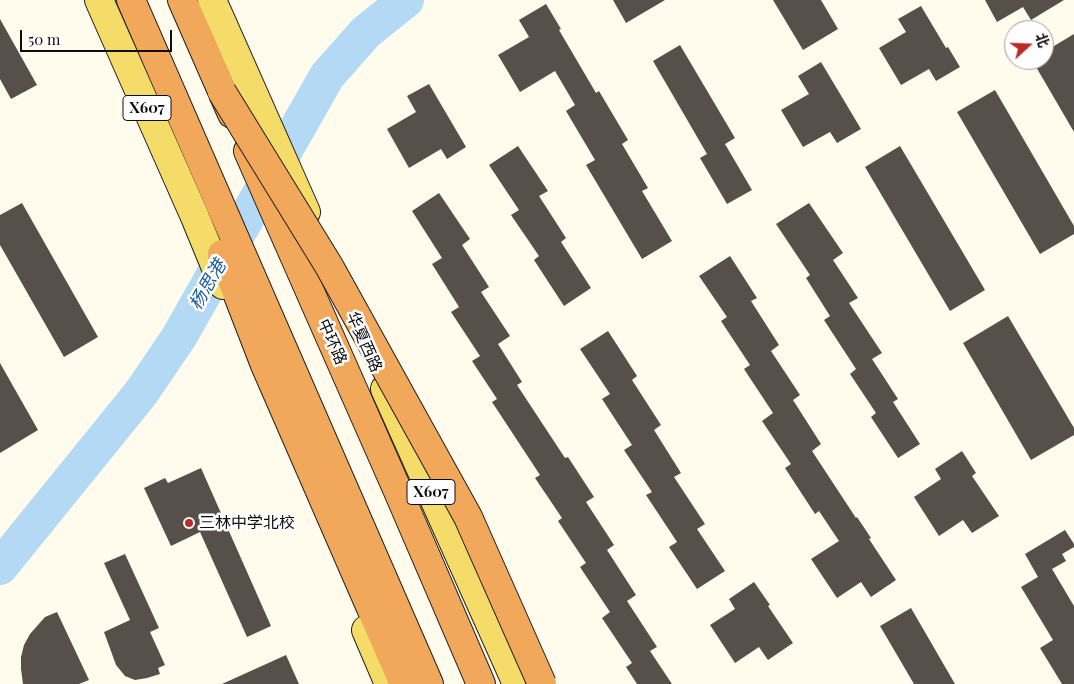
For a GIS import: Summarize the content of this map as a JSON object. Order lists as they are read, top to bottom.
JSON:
{
  "streets": {
    "highway": ["中环路"],
    "main road": ["X607", "华夏西路"]
  },
  "water": ["杨思港"],
  "places": ["三林中学北校"],
  "scale_bar": "50 m",
  "north": "right"
}
